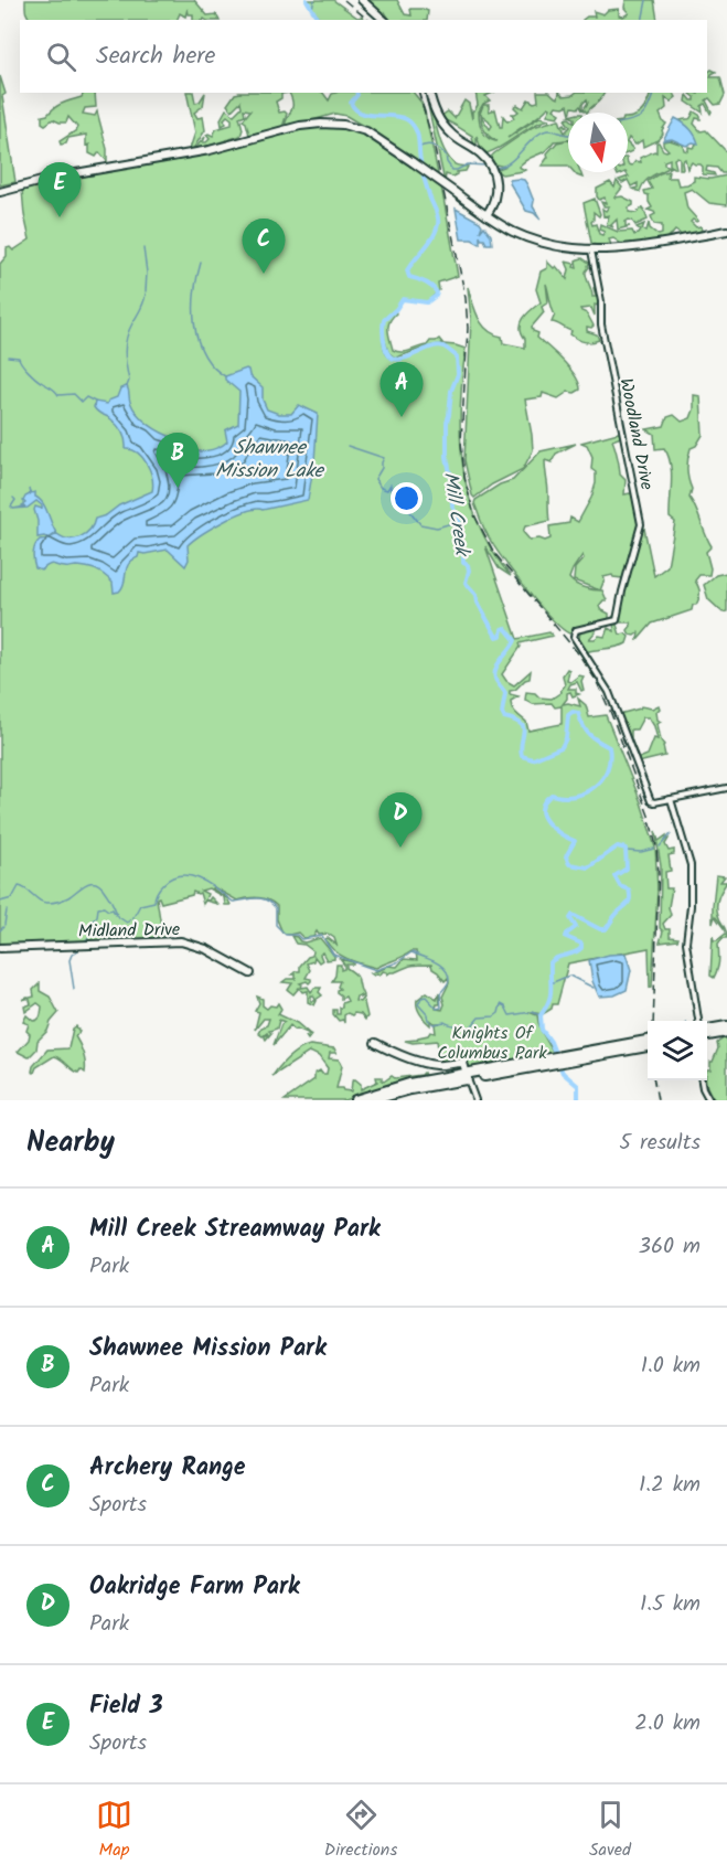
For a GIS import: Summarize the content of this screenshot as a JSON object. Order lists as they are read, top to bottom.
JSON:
{
  "streets": {
    "main road": ["Midland Drive"],
    "street": ["Woodland Drive"]
  },
  "water": ["Shawnee Mission Lake", "Mill Creek"],
  "parks": ["Knights Of Columbus Park"],
  "north": "bottom",
  "page": {
    "search": "Search here",
    "pins": [
      "E",
      "C",
      "A",
      "B",
      "D"
    ],
    "heading": ["Nearby", "5 results"],
    "list": [
      {
        "mark": "A",
        "name": "Mill Creek Streamway Park",
        "note": "Park",
        "value": "360 m"
      },
      {
        "mark": "B",
        "name": "Shawnee Mission Park",
        "note": "Park",
        "value": "1.0 km"
      },
      {
        "mark": "C",
        "name": "Archery Range",
        "note": "Sports",
        "value": "1.2 km"
      },
      {
        "mark": "D",
        "name": "Oakridge Farm Park",
        "note": "Park",
        "value": "1.5 km"
      },
      {
        "mark": "E",
        "name": "Field 3",
        "note": "Sports",
        "value": "2.0 km"
      }
    ],
    "nav": ["Map", "Directions", "Saved"]
  }
}
